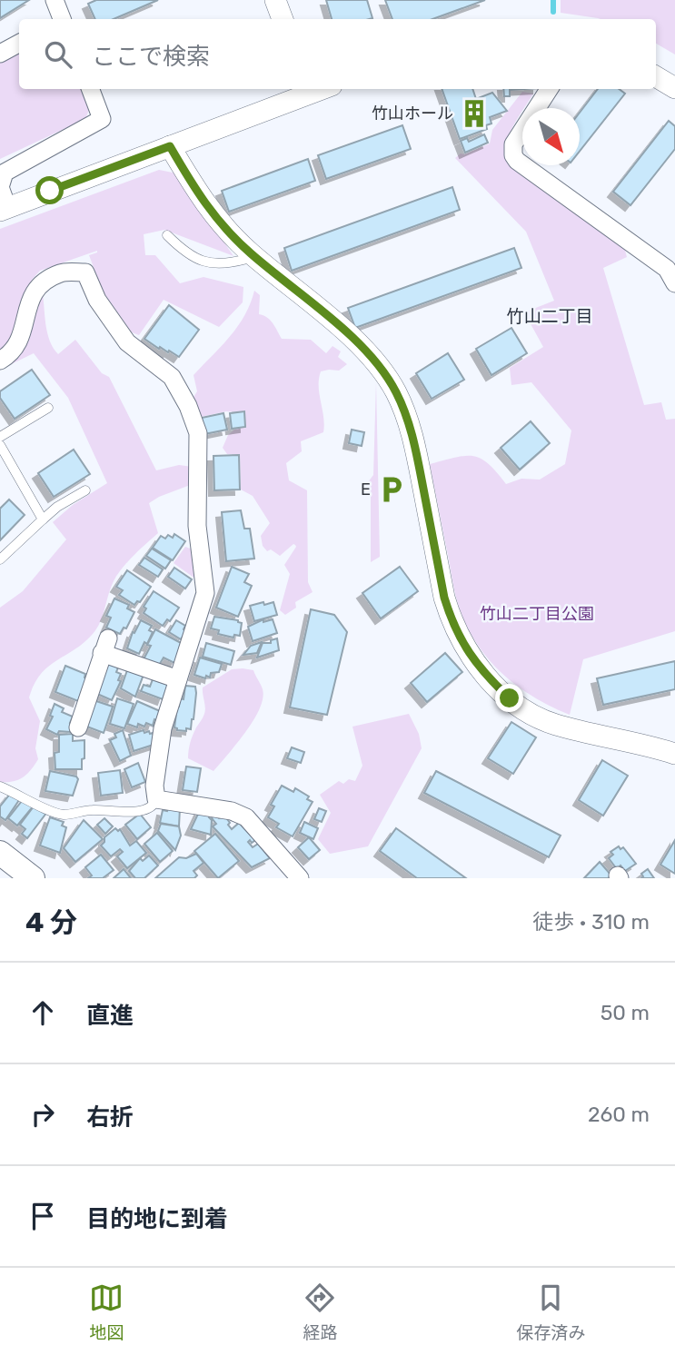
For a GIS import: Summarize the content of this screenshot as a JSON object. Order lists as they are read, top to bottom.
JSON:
{
  "districts": ["竹山二丁目"],
  "parks": ["竹山二丁目公園"],
  "places": {
    "building": ["竹山ホール"],
    "parking": ["E"]
  },
  "north": "bottom right",
  "page": {
    "search": "ここで検索",
    "heading": ["4 分", "徒歩 · 310 m"],
    "list": [
      ["直進", "50 m"],
      ["右折", "260 m"],
      "目的地に到着"
    ],
    "nav": ["地図", "経路", "保存済み"]
  }
}
